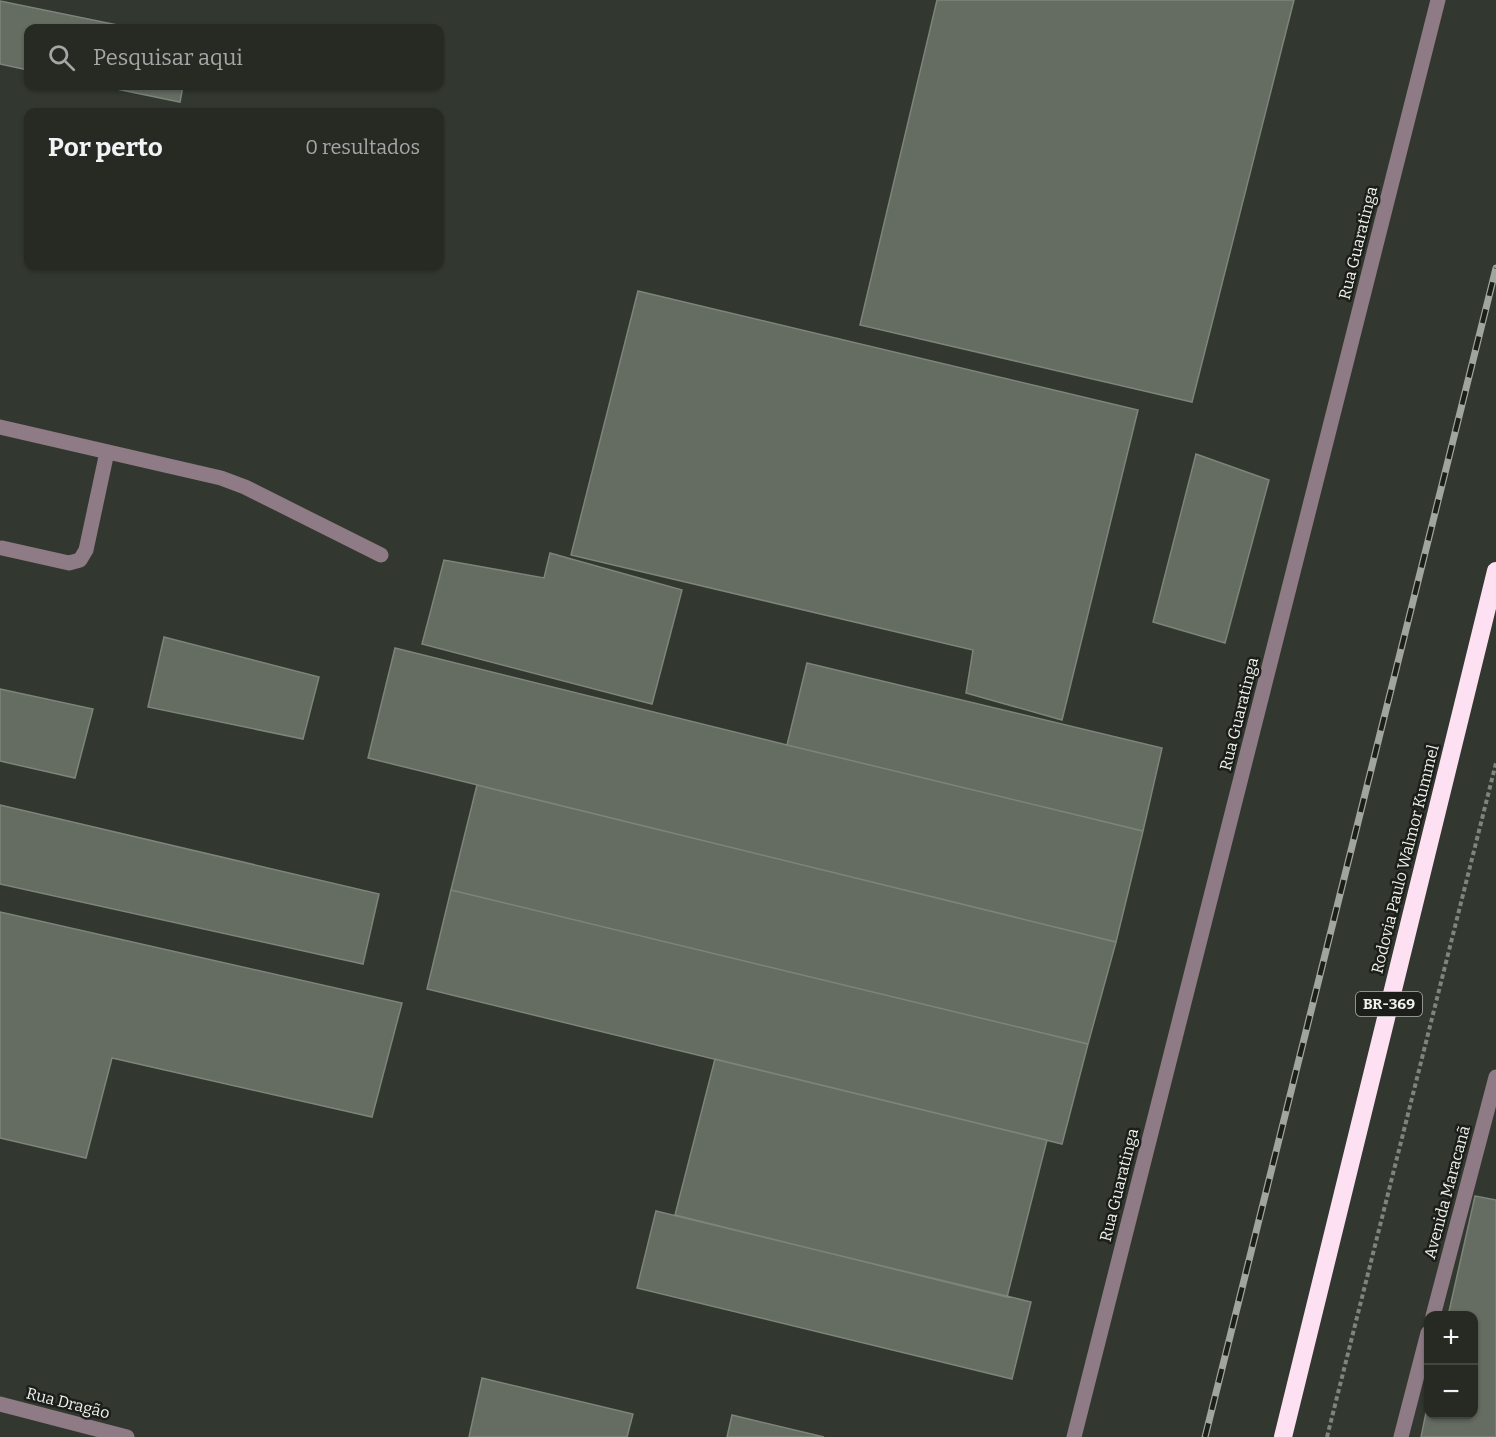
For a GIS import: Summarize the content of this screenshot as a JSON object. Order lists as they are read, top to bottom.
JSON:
{
  "streets": {
    "highway": ["Rodovia Paulo Walmor Kummel", "BR-369"],
    "street": ["Rua Guaratinga", "Avenida Maracanã", "Rua Dragão"]
  },
  "page": {
    "search": "Pesquisar aqui",
    "heading": ["Por perto", "0 resultados"],
    "map_buttons": ["+", "−"]
  }
}
